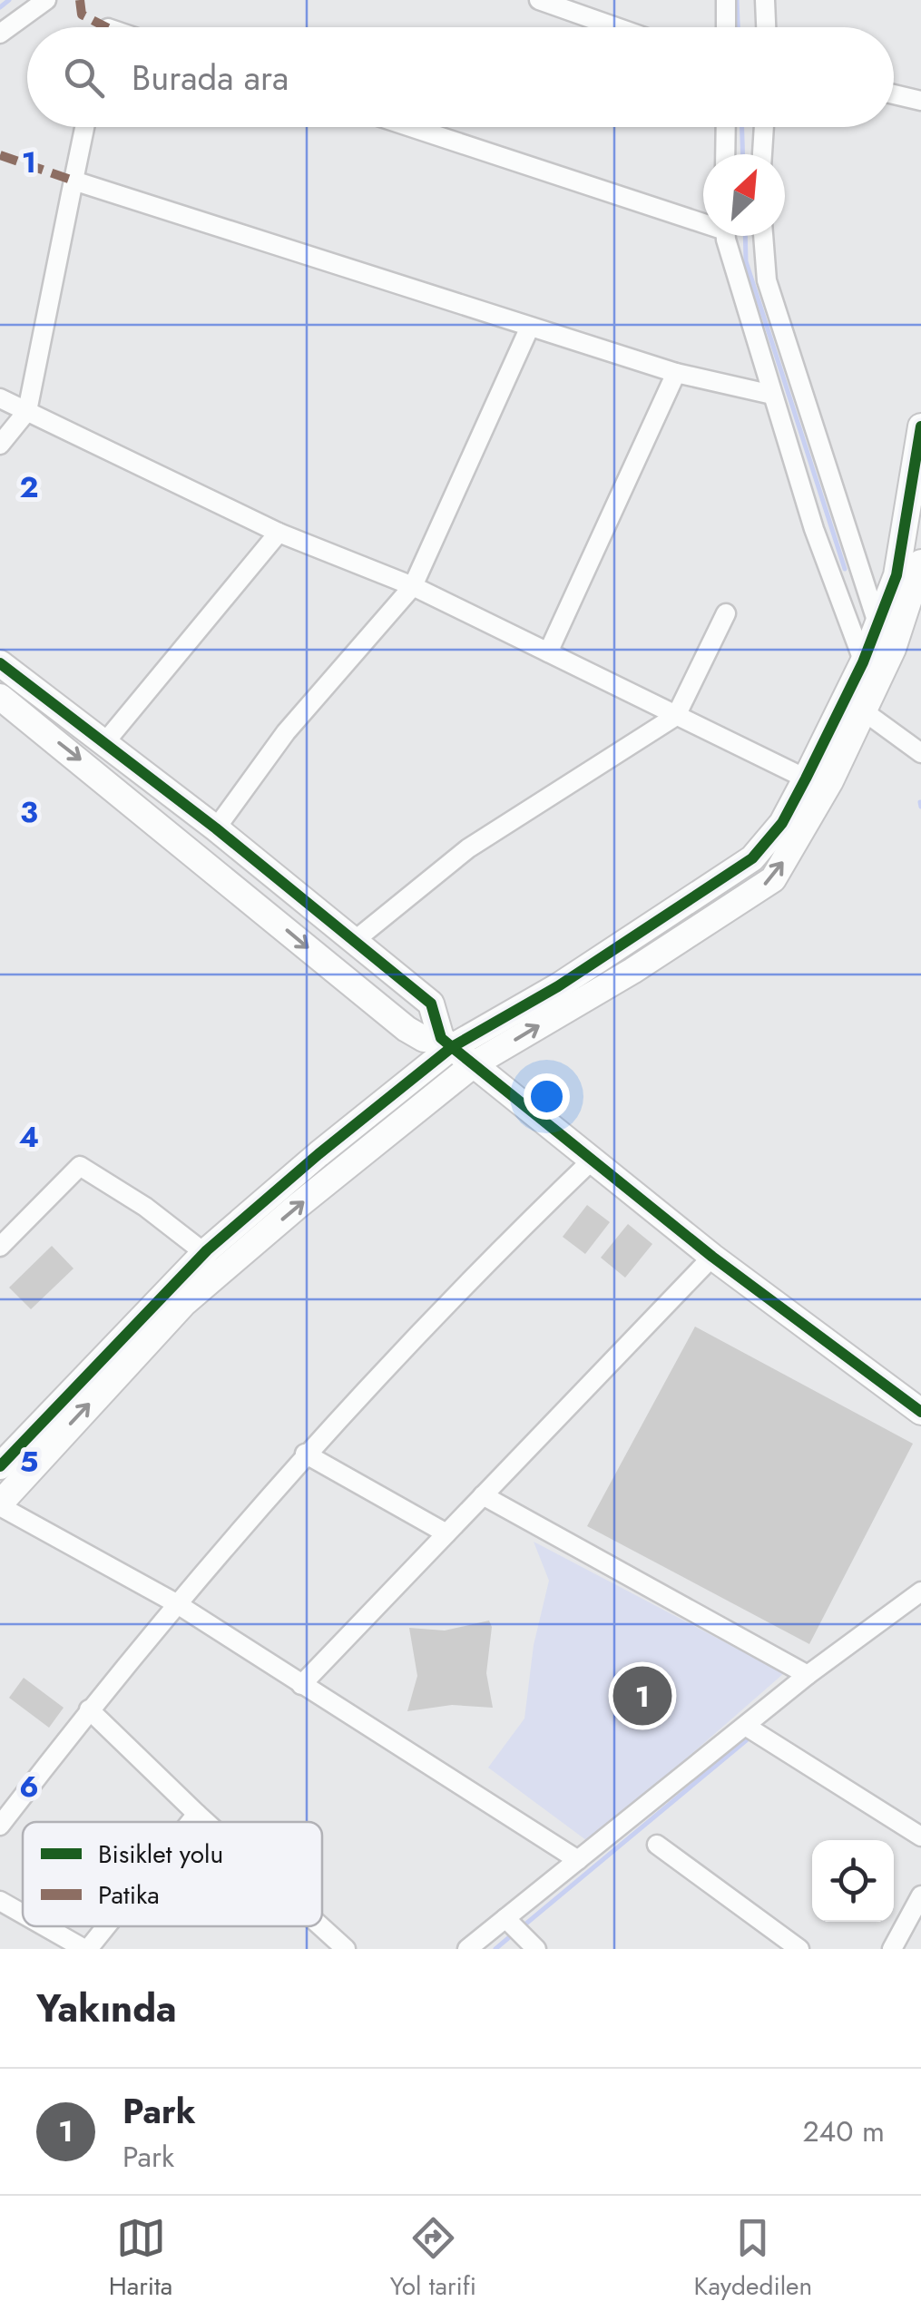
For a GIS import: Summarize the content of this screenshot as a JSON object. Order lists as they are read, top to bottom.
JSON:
{
  "legend": ["Bisiklet yolu", "Patika"],
  "north": "top right",
  "page": {
    "search": "Burada ara",
    "pins": "1",
    "heading": "Yakında",
    "list": [
      {
        "mark": "1",
        "name": "Park",
        "note": "Park",
        "value": "240 m"
      }
    ],
    "nav": ["Harita", "Yol tarifi", "Kaydedilen"]
  },
  "grid": {
    "rows": [
      "1",
      "2",
      "3",
      "4",
      "5",
      "6"
    ]
  }
}
